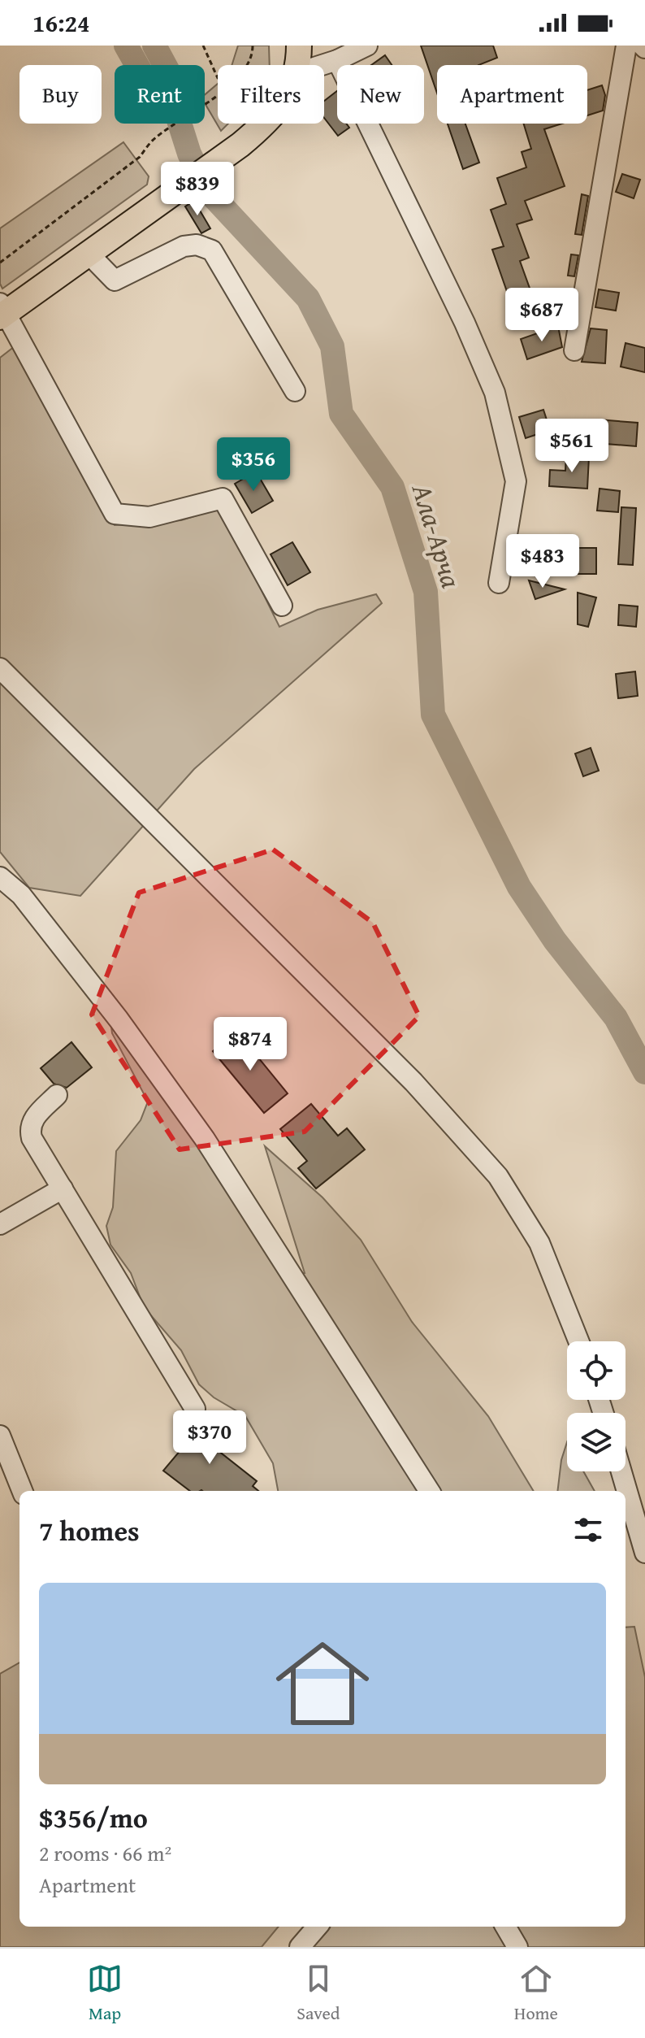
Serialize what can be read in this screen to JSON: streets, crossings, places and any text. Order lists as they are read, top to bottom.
{
  "water": ["Ала-Арча"],
  "page": {
    "status": "16:24",
    "chip": [
      "Buy",
      "Rent",
      "Filters",
      "New",
      "Apartment"
    ],
    "price": [
      "$839",
      "$687",
      "$561",
      "$356",
      "$483",
      "$874",
      "$370"
    ],
    "heading": "7 homes",
    "list": [
      {
        "name": "$356/mo",
        "note": "2 rooms · 66 m² · Apartment"
      }
    ],
    "tabs": ["Map", "Saved", "Home"]
  }
}
